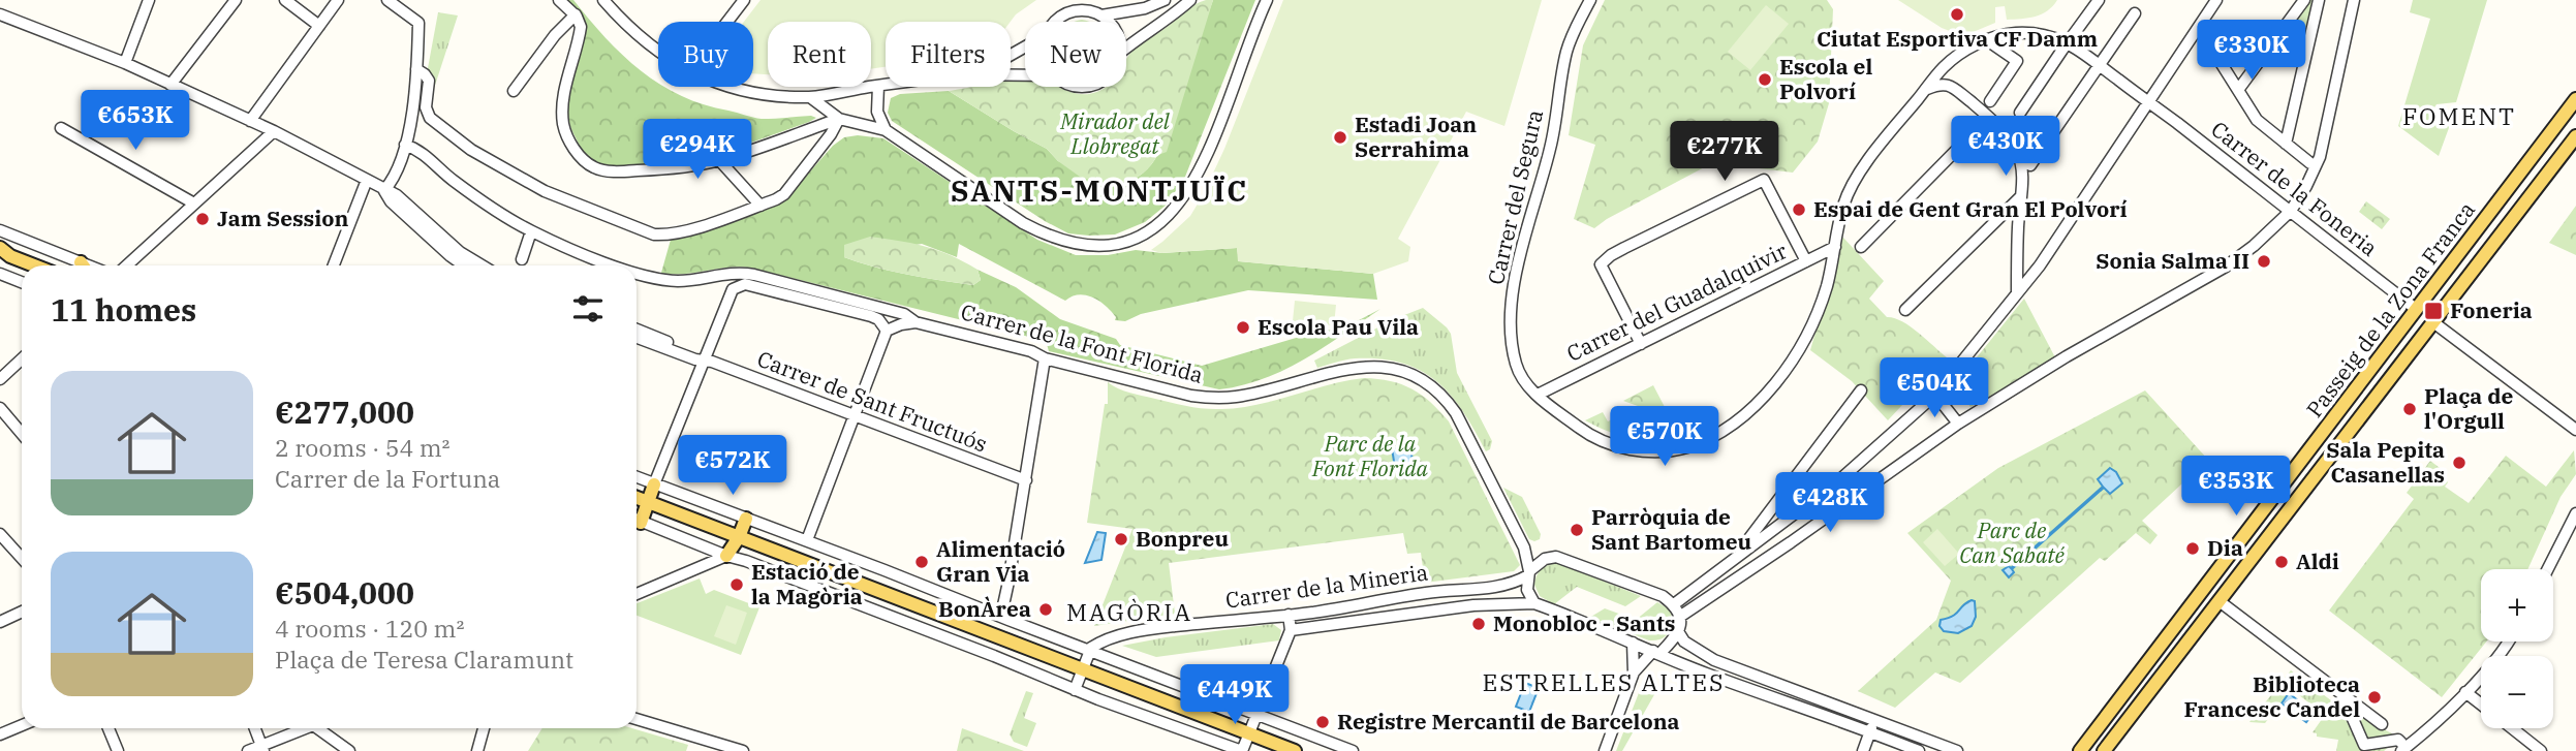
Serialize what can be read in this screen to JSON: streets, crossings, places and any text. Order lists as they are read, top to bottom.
{
  "streets": {
    "main road": ["Passeig de la Zona Franca"],
    "street": [
      "Carrer de la Foneria",
      "Carrer del Segura",
      "Carrer del Guadalquivir",
      "Carrer de la Font Florida",
      "Carrer de Sant Fructuós",
      "Carrer de la Mineria"
    ]
  },
  "crossings": [
    ["Carrer de la Foneria", "Carrer del Segura"],
    ["Carrer de la Foneria", "Passeig de la Zona Franca"],
    ["Carrer del Segura", "Carrer del Guadalquivir"],
    ["Carrer de la Font Florida", "Carrer de la Mineria"]
  ],
  "districts": [
    "FOMENT",
    "SANTS-MONTJUÏC",
    "MAGÒRIA",
    "ESTRELLES ALTES"
  ],
  "parks": ["Mirador del Llobregat", "Parc de la Font Florida", "Parc de Can Sabaté"],
  "places": {
    "other": [
      "Ciutat Esportiva CF Damm",
      "Escola el Polvorí",
      "Estadi Joan Serrahima",
      "Espai de Gent Gran El Polvorí",
      "Jam Session",
      "Sonia Salma II",
      "Escola Pau Vila",
      "Plaça de l'Orgull",
      "Sala Pepita Casanellas",
      "Parròquia de Sant Bartomeu",
      "Bonpreu",
      "Dia",
      "Alimentació Gran Via",
      "Aldi",
      "Estació de la Magòria",
      "BonÀrea",
      "Monobloc - Sants",
      "Biblioteca Francesc Candel",
      "Registre Mercantil de Barcelona"
    ],
    "transit": ["Foneria"]
  },
  "page": {
    "price": [
      "€330K",
      "€653K",
      "€430K",
      "€294K",
      "€277K",
      "€504K",
      "€570K",
      "€572K",
      "€353K",
      "€428K",
      "€449K"
    ],
    "chip": [
      "Buy",
      "Rent",
      "Filters",
      "New"
    ],
    "heading": "11 homes",
    "list": [
      {
        "name": "€277,000",
        "note": "2 rooms · 54 m² · Carrer de la Fortuna"
      },
      {
        "name": "€504,000",
        "note": "4 rooms · 120 m² · Plaça de Teresa Claramunt"
      }
    ],
    "map_buttons": ["+", "−"]
  }
}
